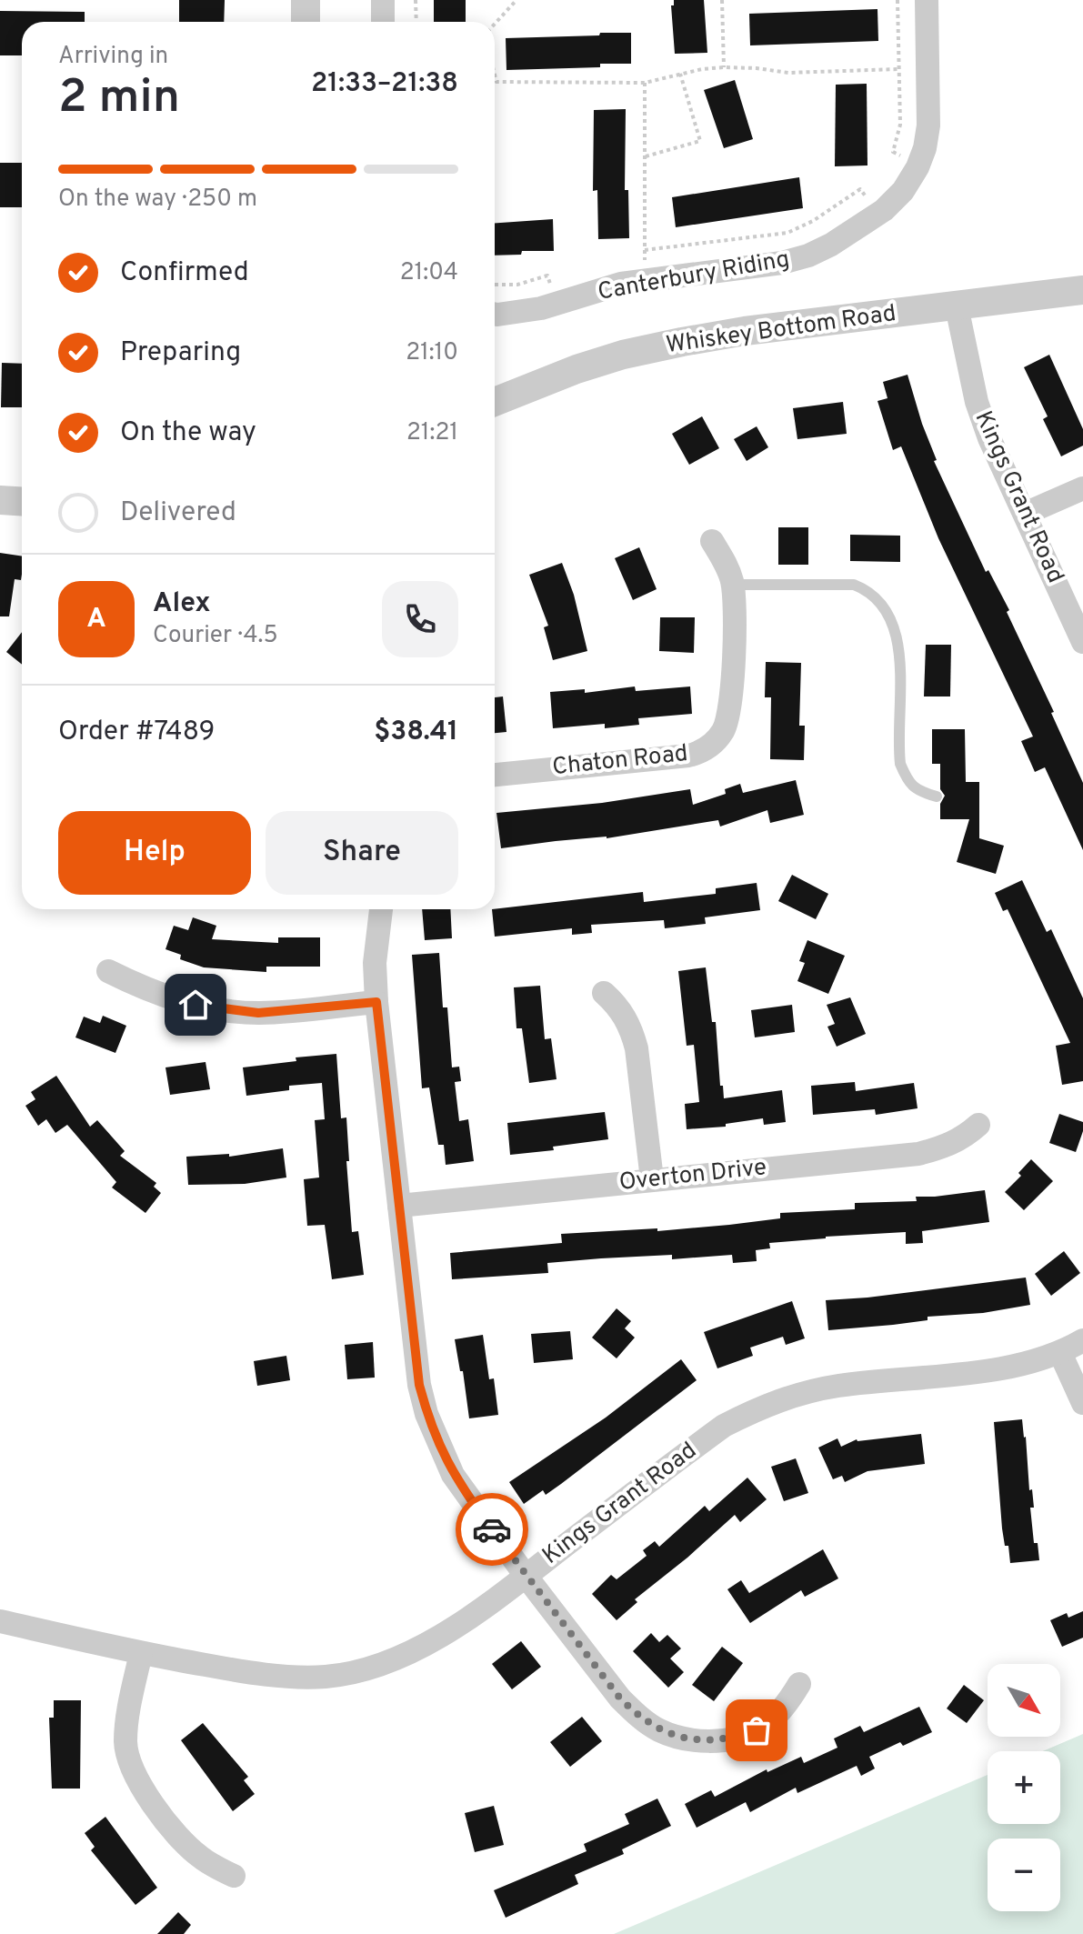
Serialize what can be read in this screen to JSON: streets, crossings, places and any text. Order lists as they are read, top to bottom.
{
  "streets": {
    "street": [
      "Canterbury Riding",
      "Whiskey Bottom Road",
      "Kings Grant Road",
      "Chaton Road",
      "Overton Drive"
    ]
  },
  "crossings": [
    ["Whiskey Bottom Road", "Kings Grant Road"]
  ],
  "north": "bottom right",
  "page": {
    "heading": ["2 min", "Arriving in", "21:33–21:38"],
    "panel": [
      "Alex",
      "Courier · 4.5",
      "Order #7489",
      "$38.41"
    ],
    "bar": "On the way · 250 m",
    "list": [
      ["Confirmed", "21:04"],
      ["Preparing", "21:10"],
      ["On the way", "21:21"],
      "Delivered"
    ],
    "round": "A",
    "buttons": ["Help", "Share"],
    "map_buttons": ["+", "−"]
  }
}
